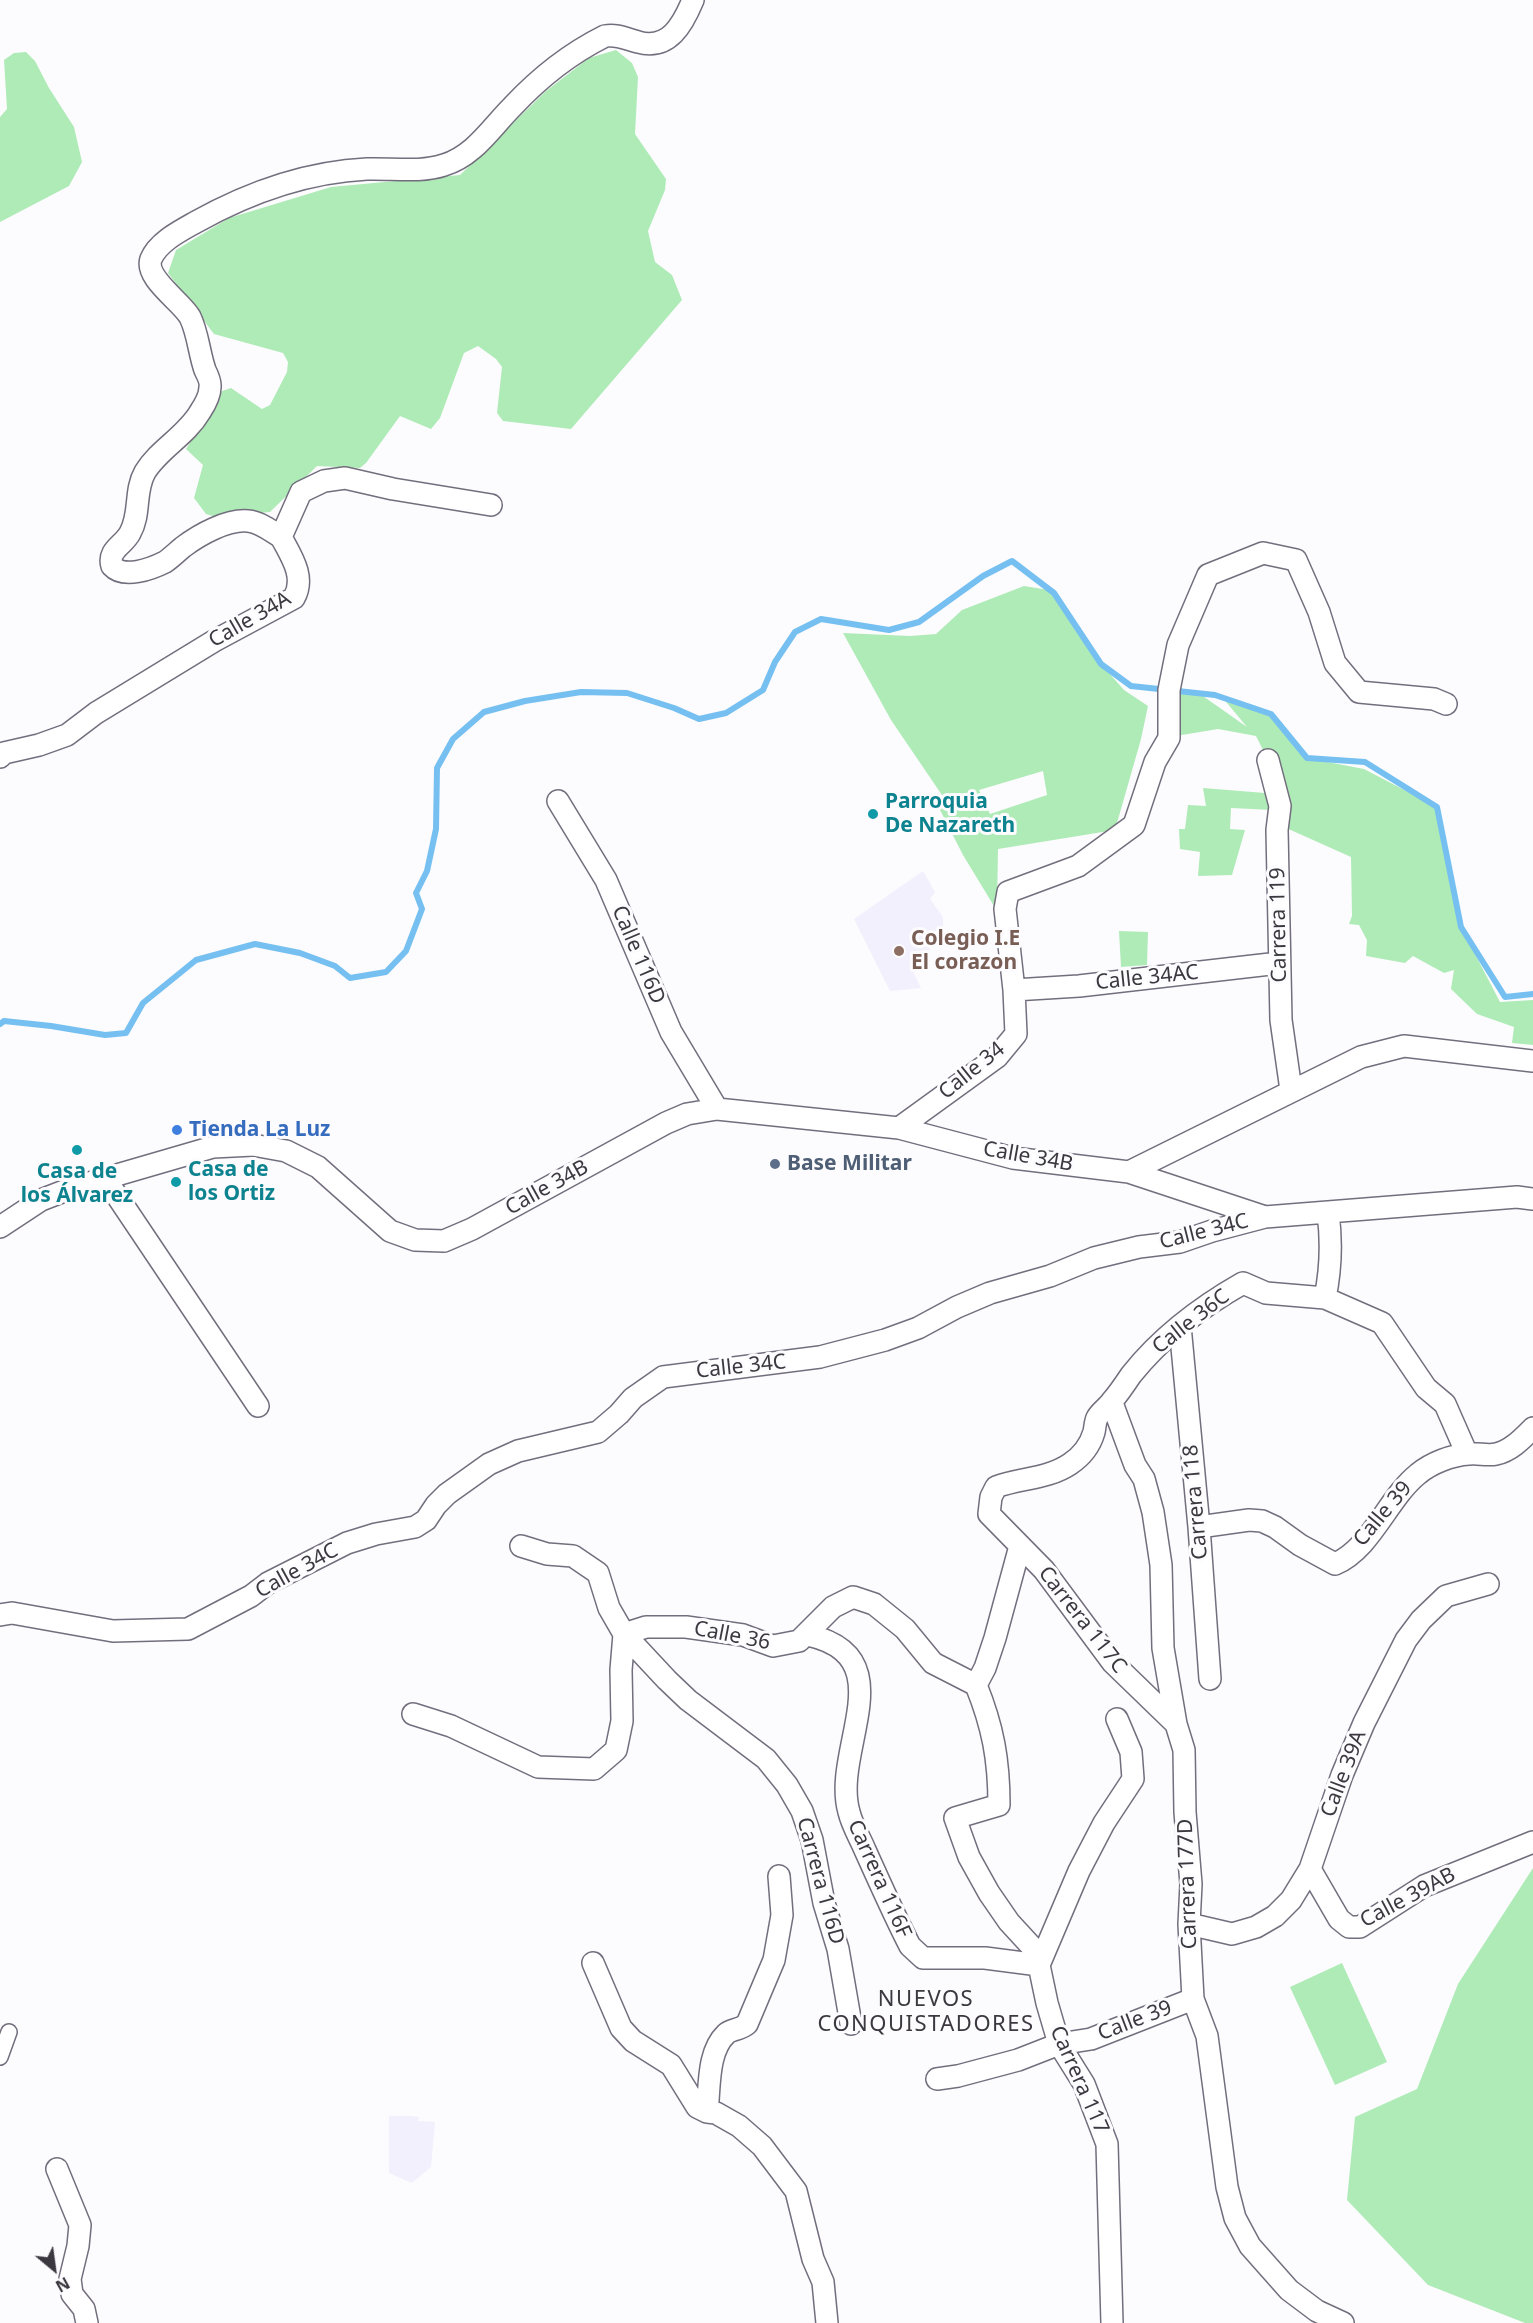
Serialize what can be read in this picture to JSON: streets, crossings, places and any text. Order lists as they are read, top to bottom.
{
  "streets": {
    "street": [
      "Calle 34A",
      "Carrera 119",
      "Calle 116D",
      "Calle 34AC",
      "Calle 34",
      "Calle 34B",
      "Calle 34C",
      "Calle 36C",
      "Carrera 118",
      "Calle 39",
      "Carrera 117C",
      "Calle 36",
      "Calle 39A",
      "Carrera 116F",
      "Carrera 116D",
      "Carrera 177D",
      "Calle 39AB",
      "Carrera 117"
    ]
  },
  "crossings": [
    ["Carrera 119", "Calle 34AC"],
    ["Calle 116D", "Calle 34B"],
    ["Calle 34AC", "Calle 34"],
    ["Calle 34", "Calle 34B"],
    ["Calle 34B", "Calle 34C"],
    ["Calle 36C", "Carrera 118"],
    ["Calle 36C", "Calle 39"],
    ["Calle 36C", "Carrera 117C"],
    ["Calle 36C", "Carrera 177D"],
    ["Carrera 118", "Calle 39"],
    ["Calle 39", "Carrera 177D"],
    ["Calle 39", "Carrera 117"],
    ["Carrera 117C", "Carrera 177D"],
    ["Calle 36", "Carrera 116F"],
    ["Calle 36", "Carrera 116D"],
    ["Calle 36", "Carrera 117"],
    ["Calle 39A", "Carrera 177D"],
    ["Calle 39A", "Calle 39AB"],
    ["Carrera 116F", "Carrera 117"]
  ],
  "districts": ["NUEVOS CONQUISTADORES"],
  "places": [
    "Parroquia De Nazareth",
    "Colegio I.E El corazon",
    "Tienda La Luz",
    "Casa de los Álvarez",
    "Base Militar",
    "Casa de los Ortiz"
  ],
  "north": "bottom right"
}
